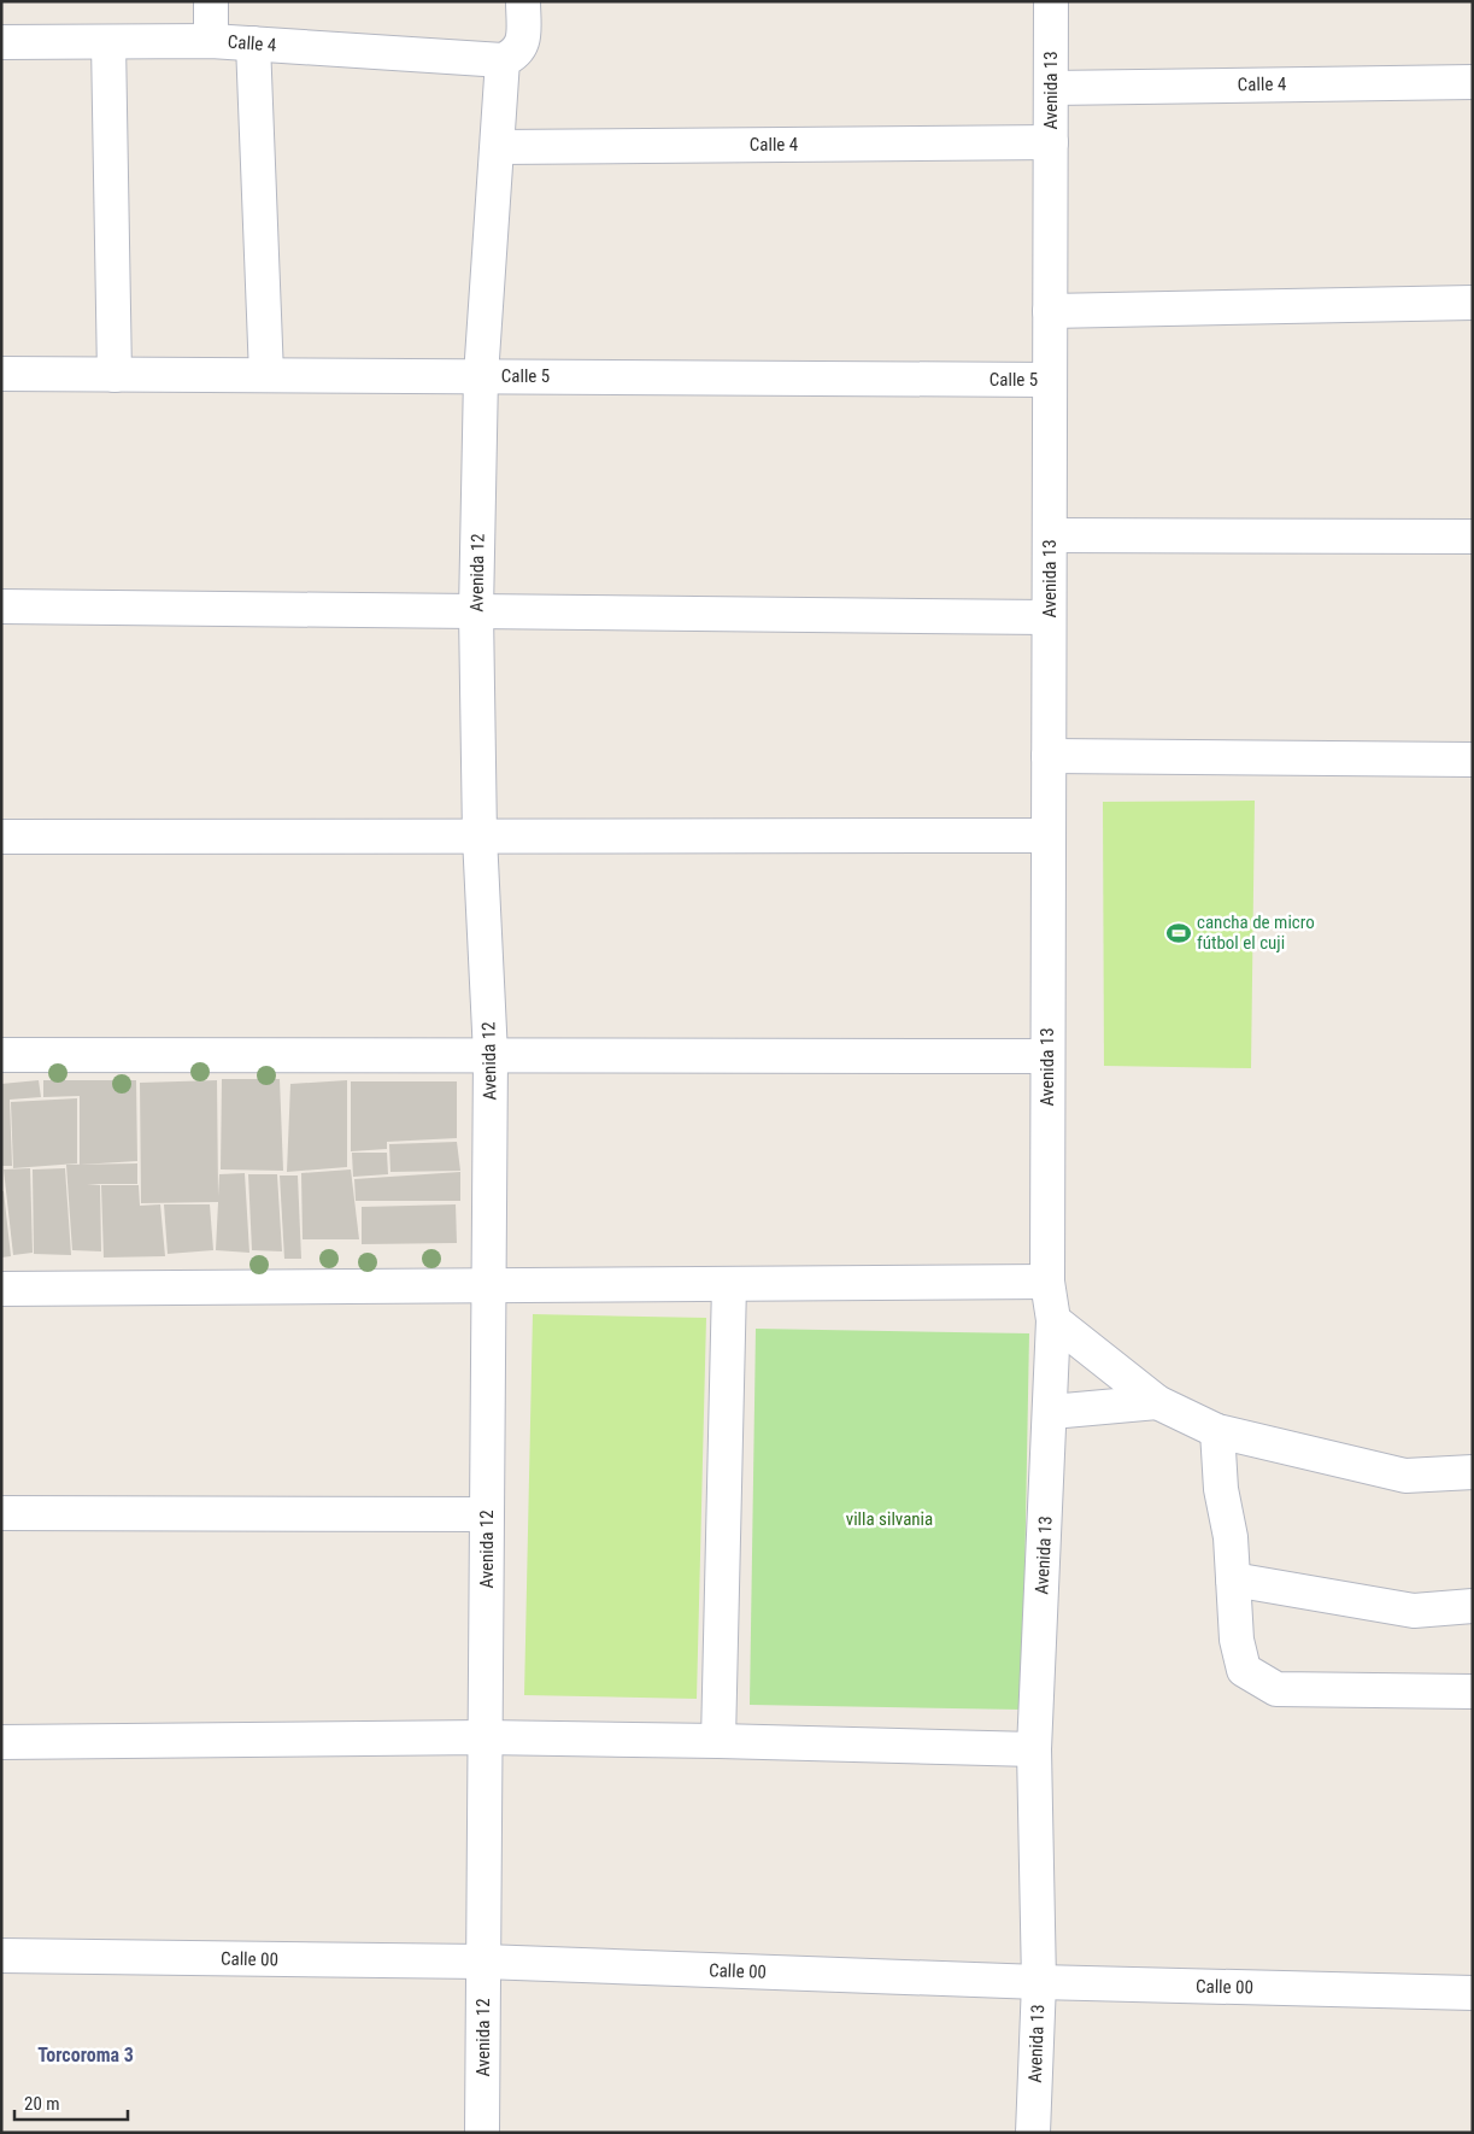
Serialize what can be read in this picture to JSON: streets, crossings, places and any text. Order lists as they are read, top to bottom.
{
  "streets": {
    "street": [
      "Calle 4",
      "Avenida 13",
      "Calle 5",
      "Avenida 12",
      "Calle 00"
    ]
  },
  "crossings": [
    ["Calle 4", "Avenida 13"],
    ["Calle 4", "Avenida 12"],
    ["Avenida 13", "Calle 5"],
    ["Avenida 13", "Calle 00"],
    ["Calle 5", "Avenida 12"],
    ["Avenida 12", "Calle 00"]
  ],
  "districts": ["Torcoroma 3"],
  "parks": ["villa silvania"],
  "places": {
    "sports": ["cancha de micro fútbol el cuji"]
  },
  "scale_bar": "20 m"
}
